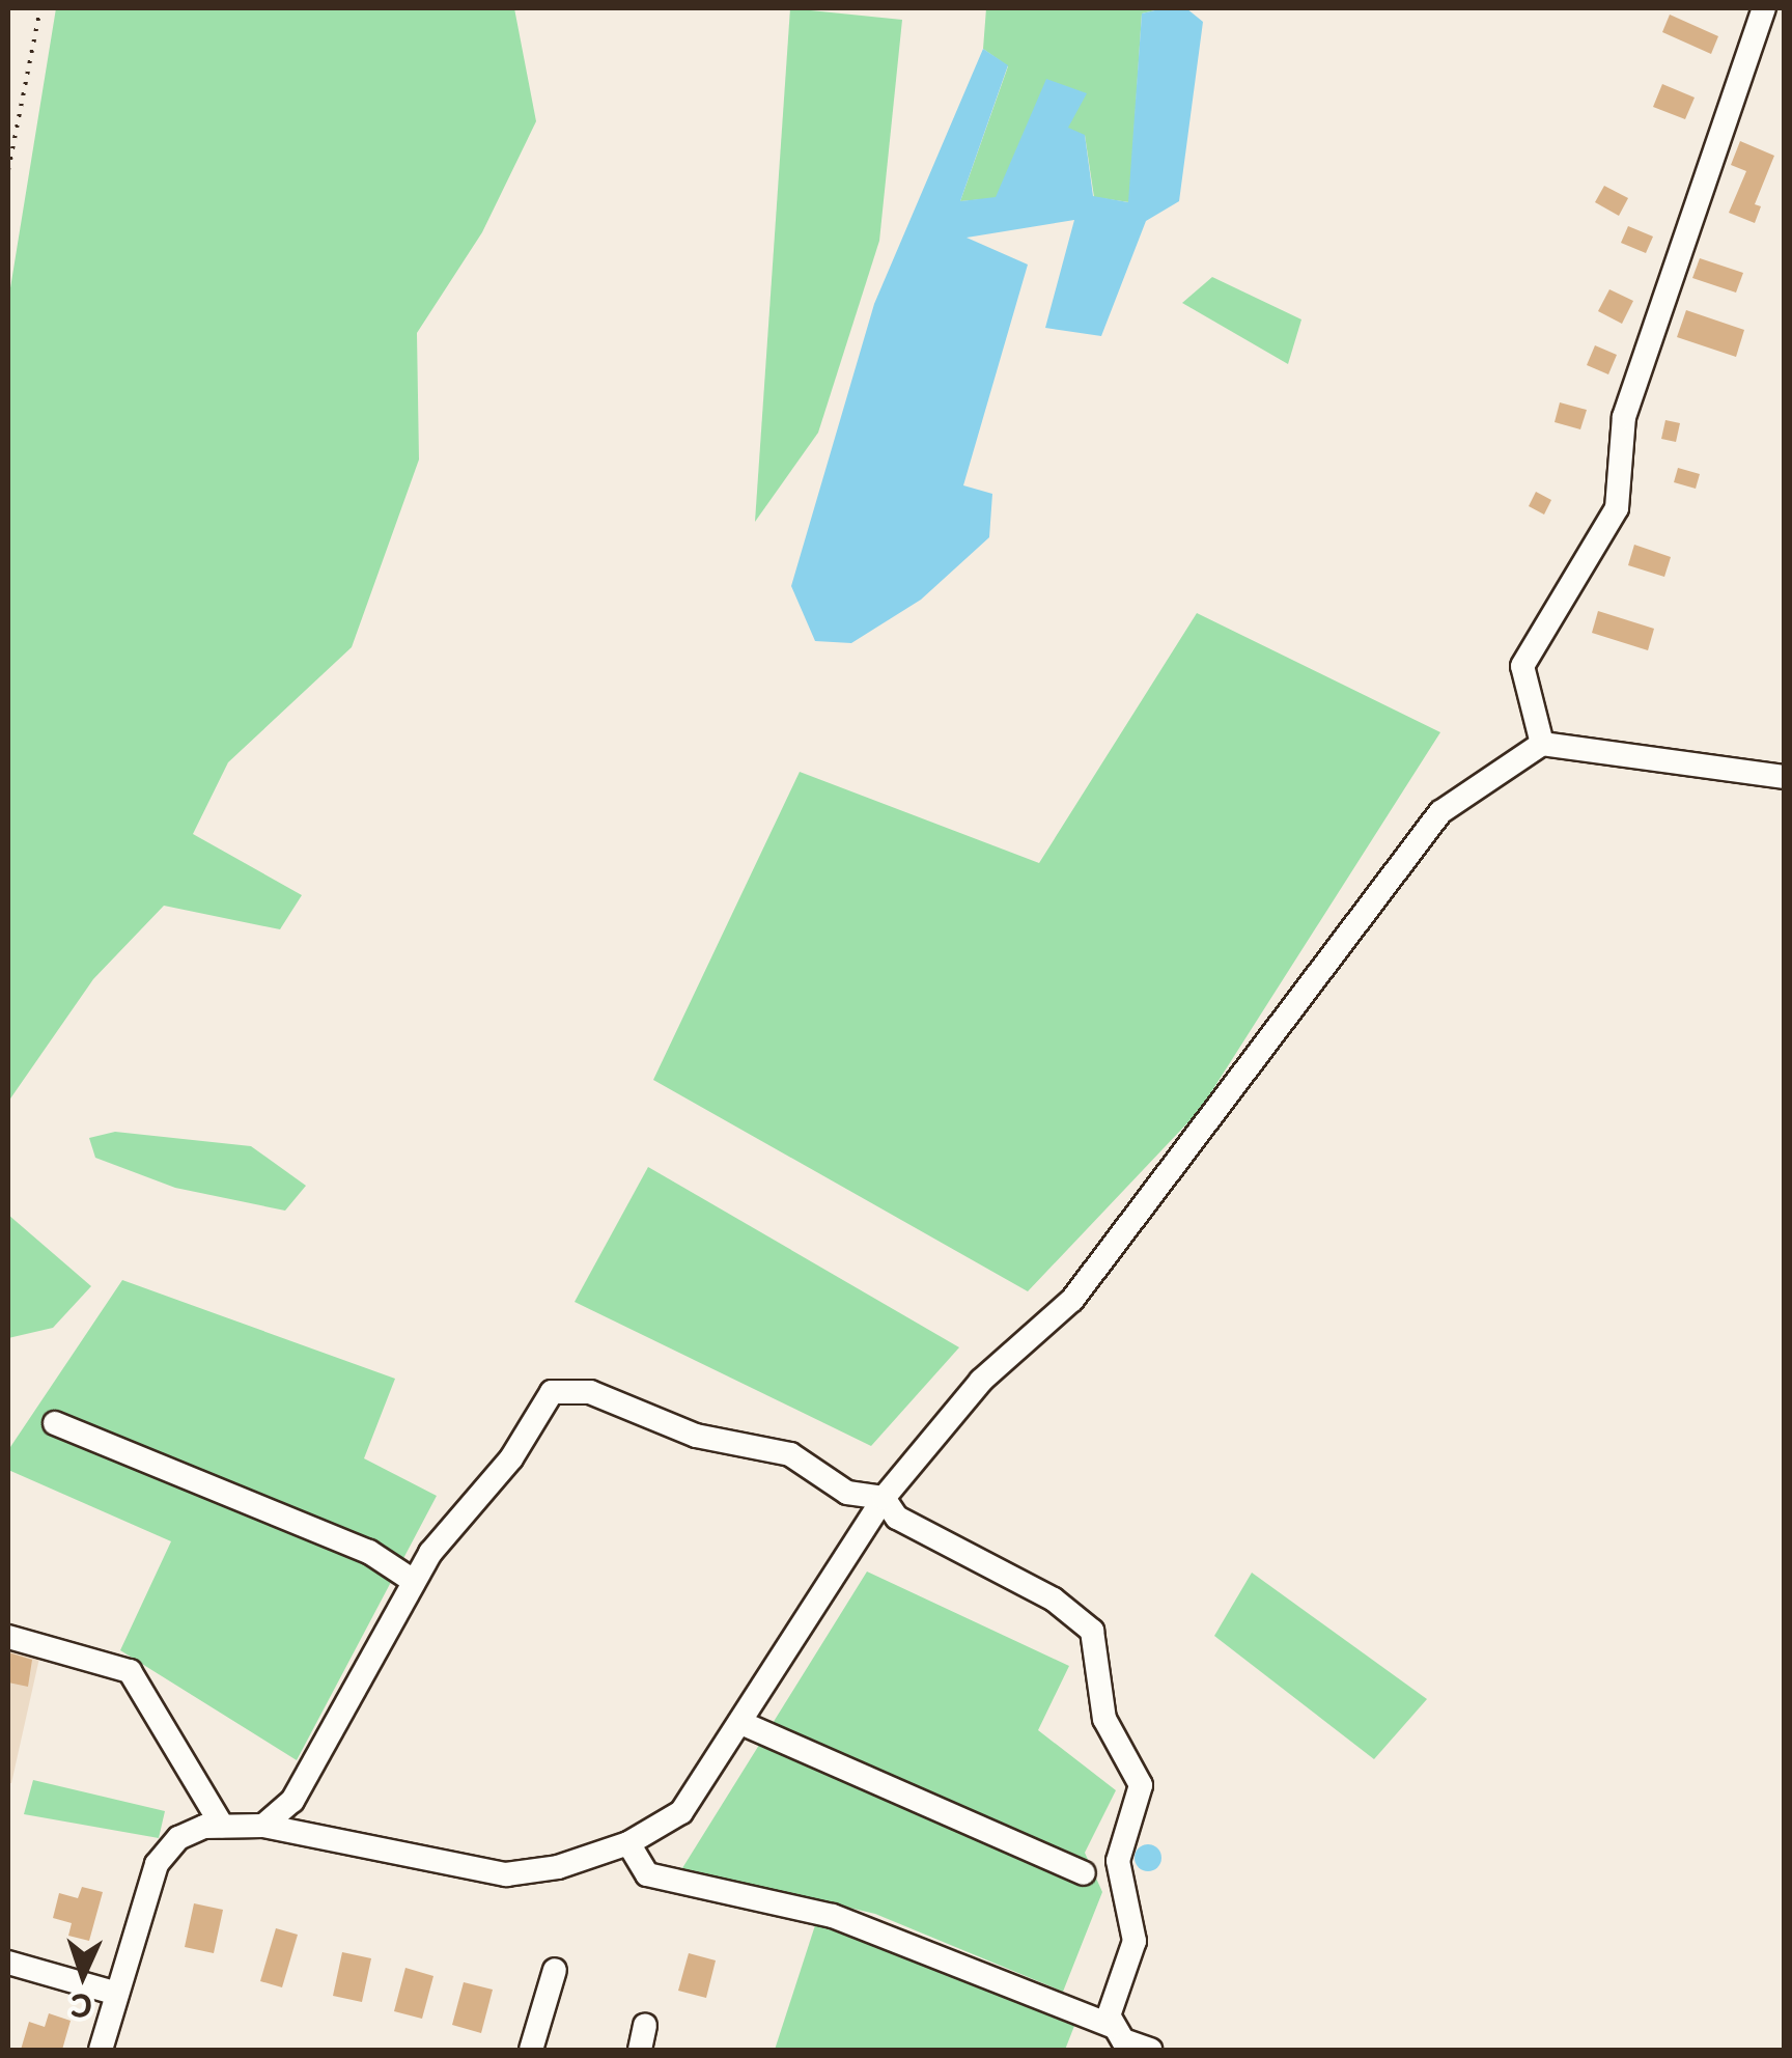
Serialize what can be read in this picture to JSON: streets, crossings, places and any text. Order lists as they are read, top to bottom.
{
  "north": "bottom"
}
